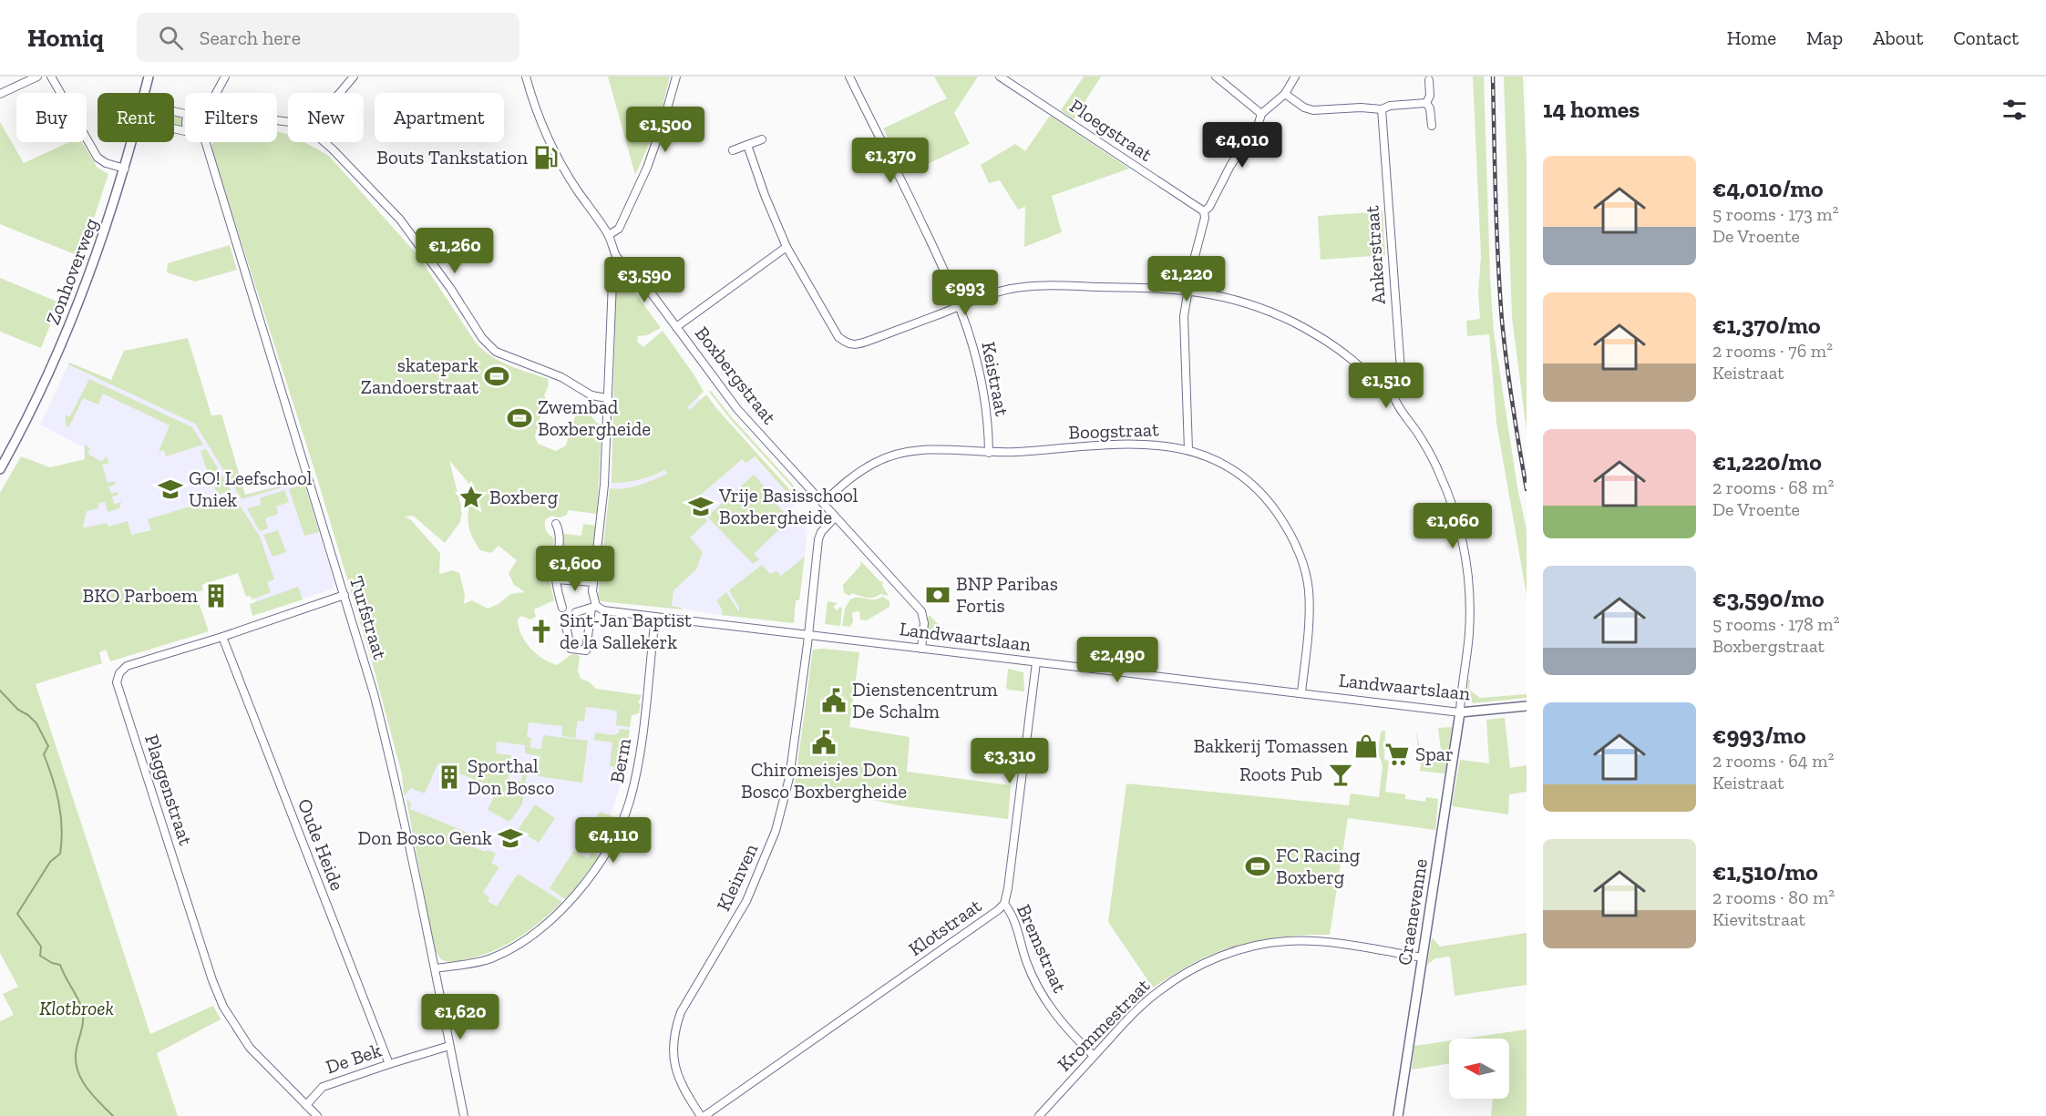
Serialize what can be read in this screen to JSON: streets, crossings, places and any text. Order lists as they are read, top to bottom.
{
  "streets": {
    "street": [
      "Ploegstraat",
      "Ankerstraat",
      "Zonhoverweg",
      "Boxbergstraat",
      "Keistraat",
      "Boogstraat",
      "Turfstraat",
      "Landwaartslaan",
      "Berm",
      "Plaggenstraat",
      "Oude Heide",
      "Kleinven",
      "Craenevenne",
      "Klotstraat",
      "Bremstraat",
      "Krommestraat",
      "De Bek"
    ]
  },
  "crossings": [
    ["Boxbergstraat", "Boogstraat"],
    ["Boxbergstraat", "Landwaartslaan"],
    ["Boxbergstraat", "Kleinven"],
    ["Keistraat", "Boogstraat"],
    ["Boogstraat", "Landwaartslaan"],
    ["Turfstraat", "Berm"],
    ["Turfstraat", "Plaggenstraat"],
    ["Turfstraat", "De Bek"],
    ["Landwaartslaan", "Berm"],
    ["Landwaartslaan", "Kleinven"],
    ["Landwaartslaan", "Craenevenne"],
    ["Landwaartslaan", "Klotstraat"],
    ["Plaggenstraat", "Oude Heide"],
    ["Plaggenstraat", "De Bek"],
    ["Oude Heide", "De Bek"],
    ["Kleinven", "Klotstraat"],
    ["Craenevenne", "Krommestraat"],
    ["Klotstraat", "Bremstraat"],
    ["Bremstraat", "Krommestraat"]
  ],
  "parks": ["Klotbroek"],
  "places": {
    "fuel station": ["Bouts Tankstation"],
    "sports": ["skatepark Zandoerstraat", "Zwembad Boxbergheide", "FC Racing Boxberg"],
    "school or university": ["GO! Leefschool Uniek", "Vrije Basisschool Boxbergheide", "Don Bosco Genk"],
    "place": ["Boxberg"],
    "bank": ["BNP Paribas Fortis"],
    "building": ["BKO Parboem", "Sporthal Don Bosco"],
    "church": ["Sint-Jan Baptist de la Sallekerk"],
    "public building": ["Dienstencentrum De Schalm", "Chiromeisjes Don Bosco Boxbergheide"],
    "shop": ["Bakkerij Tomassen"],
    "supermarket": ["Spar"],
    "bar": ["Roots Pub"]
  },
  "north": "left",
  "page": {
    "header": "Homiq",
    "search": "Search here",
    "nav": [
      "Home",
      "Map",
      "About",
      "Contact"
    ],
    "heading": "14 homes",
    "chip": [
      "Buy",
      "Rent",
      "Filters",
      "New",
      "Apartment"
    ],
    "price": [
      "€1,500",
      "€4,010",
      "€1,370",
      "€1,260",
      "€1,220",
      "€3,590",
      "€993",
      "€1,510",
      "€1,060",
      "€1,600",
      "€2,490",
      "€3,310",
      "€4,110",
      "€1,620"
    ],
    "list": [
      {
        "name": "€4,010/mo",
        "note": "5 rooms · 173 m² · De Vroente"
      },
      {
        "name": "€1,370/mo",
        "note": "2 rooms · 76 m² · Keistraat"
      },
      {
        "name": "€1,220/mo",
        "note": "2 rooms · 68 m² · De Vroente"
      },
      {
        "name": "€3,590/mo",
        "note": "5 rooms · 178 m² · Boxbergstraat"
      },
      {
        "name": "€993/mo",
        "note": "2 rooms · 64 m² · Keistraat"
      },
      {
        "name": "€1,510/mo",
        "note": "2 rooms · 80 m² · Kievitstraat"
      }
    ]
  }
}
